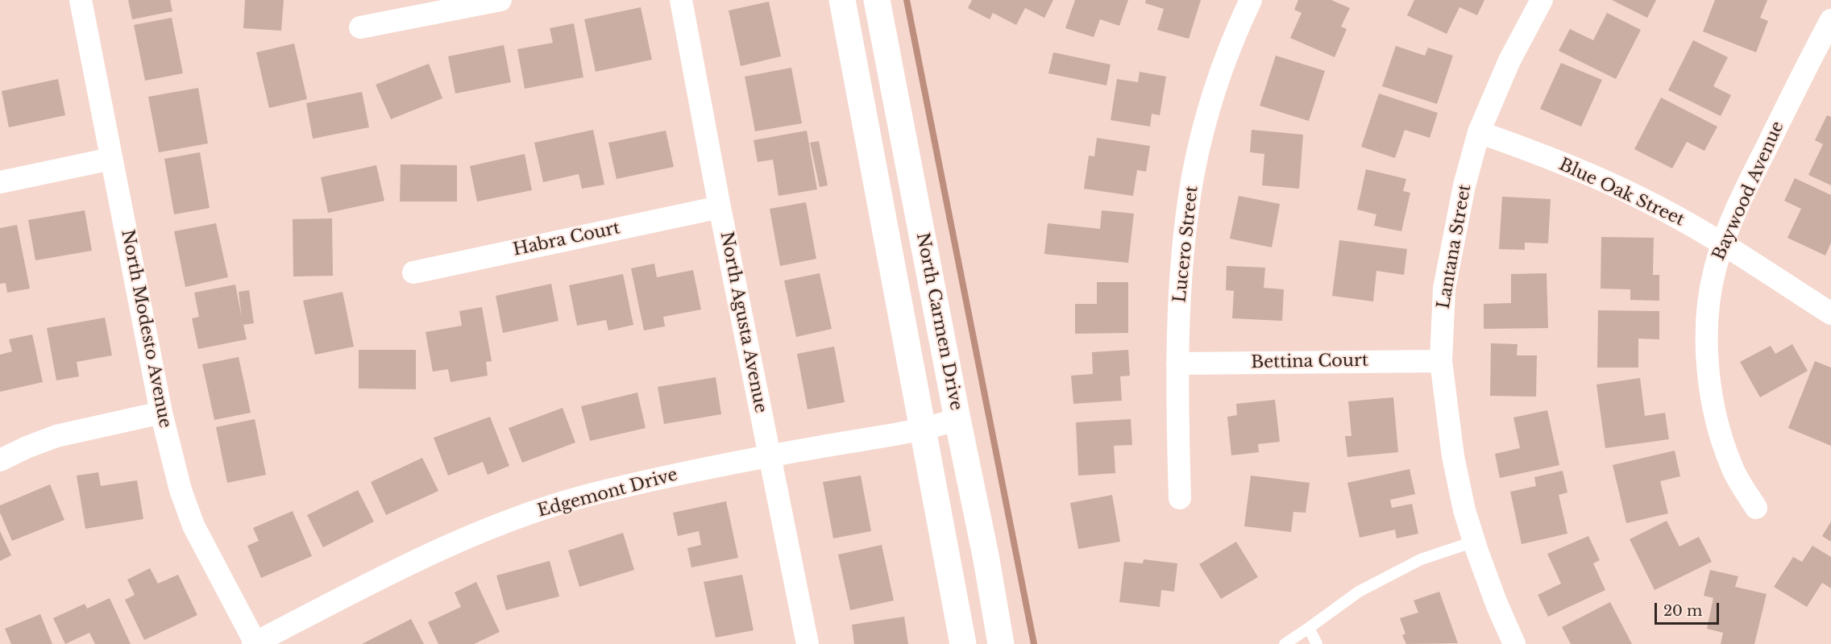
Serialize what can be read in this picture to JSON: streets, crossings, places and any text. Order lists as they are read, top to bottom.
{
  "streets": {
    "main road": ["North Carmen Drive"],
    "street": [
      "Baywood Avenue",
      "Blue Oak Street",
      "Habra Court",
      "Lucero Street",
      "Lantana Street",
      "North Agusta Avenue",
      "North Modesto Avenue",
      "Bettina Court",
      "Edgemont Drive"
    ]
  },
  "crossings": [
    ["Baywood Avenue", "Blue Oak Street"],
    ["Blue Oak Street", "Lantana Street"],
    ["Habra Court", "North Agusta Avenue"],
    ["Lucero Street", "Bettina Court"],
    ["Lantana Street", "Bettina Court"],
    ["North Carmen Drive", "Edgemont Drive"],
    ["North Agusta Avenue", "Edgemont Drive"],
    ["North Modesto Avenue", "Edgemont Drive"]
  ],
  "scale_bar": "20 m"
}
